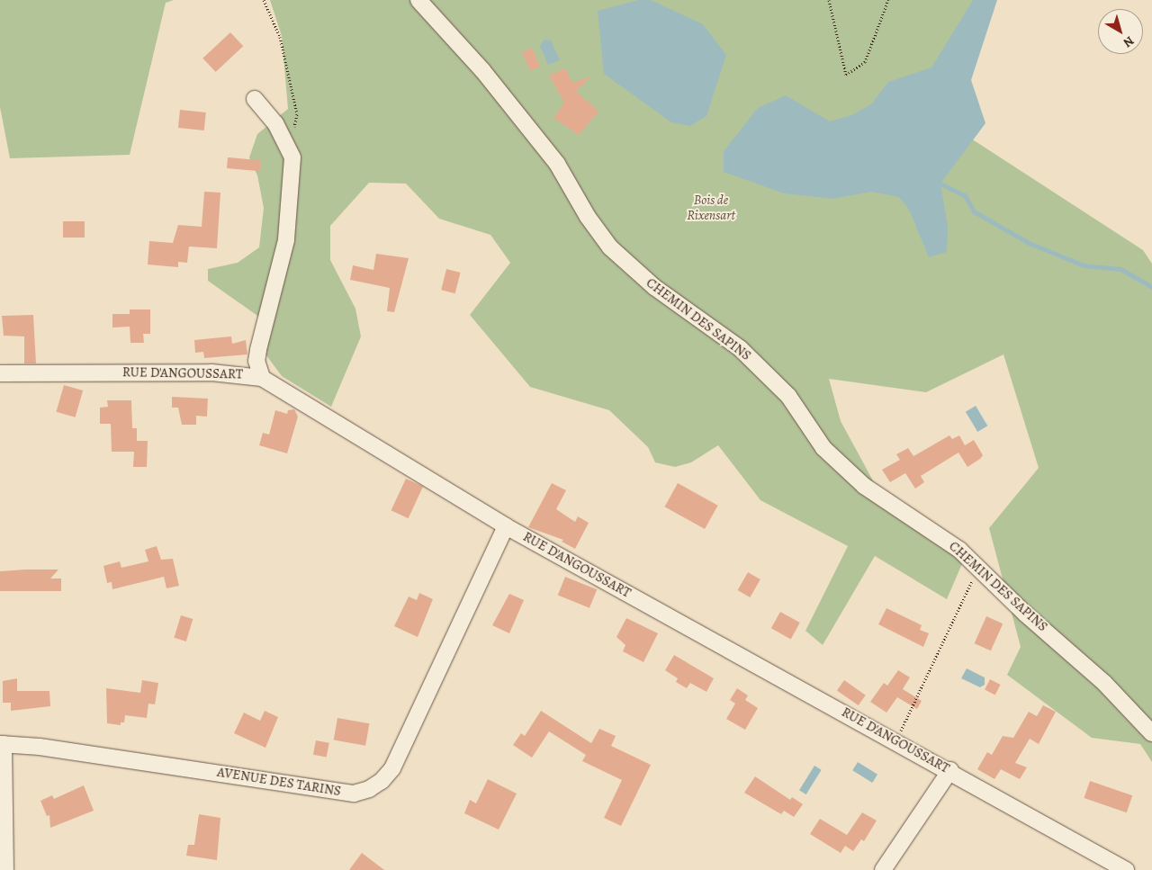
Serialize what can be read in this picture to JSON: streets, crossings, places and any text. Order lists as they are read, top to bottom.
{
  "streets": {
    "street": ["CHEMIN DES SAPINS", "RUE D'ANGOUSSART", "AVENUE DES TARINS"]
  },
  "crossings": [
    ["RUE D'ANGOUSSART", "AVENUE DES TARINS"]
  ],
  "parks": ["Bois de Rixensart"],
  "north": "bottom right"
}
